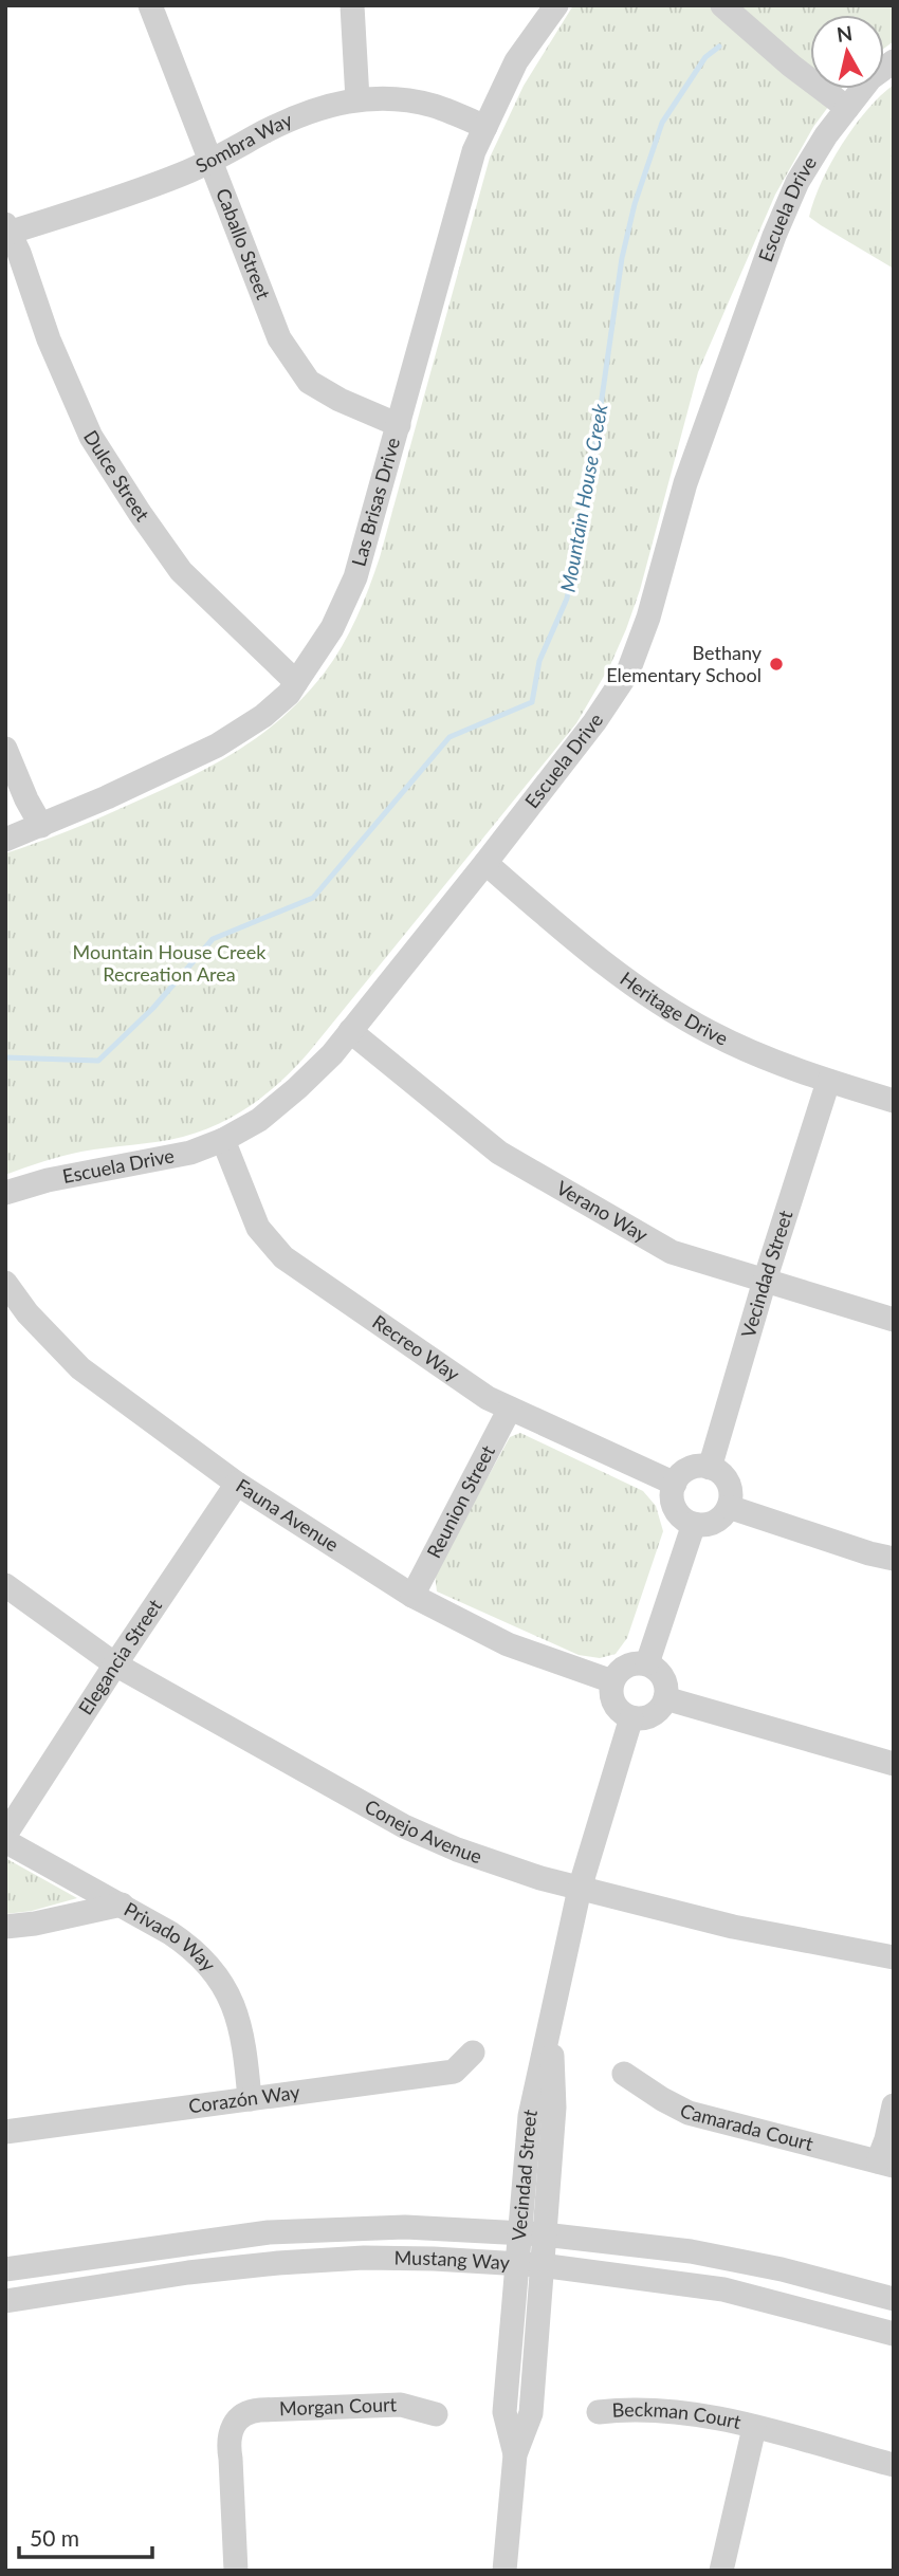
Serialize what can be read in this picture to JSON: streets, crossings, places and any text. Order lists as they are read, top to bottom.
{
  "streets": {
    "street": [
      "Sombra Way",
      "Escuela Drive",
      "Caballo Street",
      "Dulce Street",
      "Las Brisas Drive",
      "Heritage Drive",
      "Verano Way",
      "Vecindad Street",
      "Recreo Way",
      "Reunion Street",
      "Fauna Avenue",
      "Elegancia Street",
      "Conejo Avenue",
      "Privado Way",
      "Corazón Way",
      "Camarada Court",
      "Mustang Way",
      "Morgan Court",
      "Beckman Court"
    ]
  },
  "crossings": [
    ["Sombra Way", "Caballo Street"],
    ["Sombra Way", "Dulce Street"],
    ["Sombra Way", "Las Brisas Drive"],
    ["Escuela Drive", "Heritage Drive"],
    ["Escuela Drive", "Verano Way"],
    ["Escuela Drive", "Recreo Way"],
    ["Caballo Street", "Las Brisas Drive"],
    ["Dulce Street", "Las Brisas Drive"],
    ["Heritage Drive", "Vecindad Street"],
    ["Verano Way", "Vecindad Street"],
    ["Vecindad Street", "Recreo Way"],
    ["Vecindad Street", "Fauna Avenue"],
    ["Vecindad Street", "Conejo Avenue"],
    ["Vecindad Street", "Mustang Way"],
    ["Recreo Way", "Reunion Street"],
    ["Reunion Street", "Fauna Avenue"],
    ["Fauna Avenue", "Elegancia Street"],
    ["Elegancia Street", "Conejo Avenue"],
    ["Privado Way", "Corazón Way"]
  ],
  "water": ["Mountain House Creek"],
  "parks": ["Mountain House Creek Recreation Area"],
  "places": ["Bethany Elementary School"],
  "scale_bar": "50 m",
  "north": "top"
}
